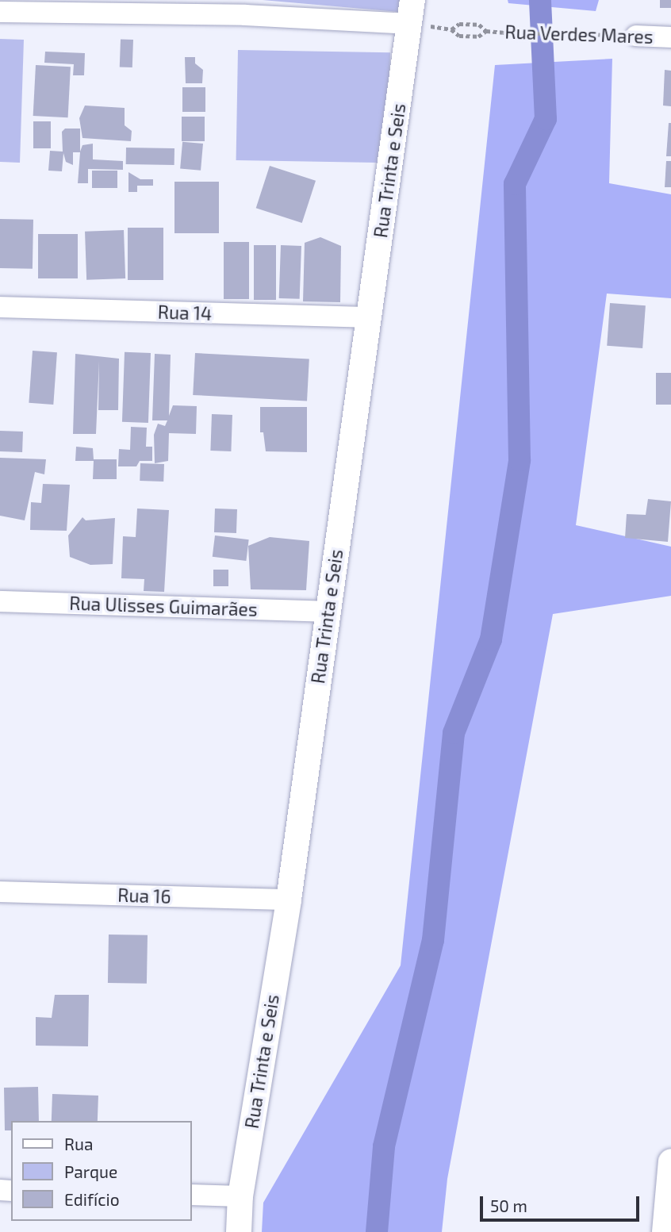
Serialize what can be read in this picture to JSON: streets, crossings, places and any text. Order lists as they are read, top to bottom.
{
  "streets": {
    "street": [
      "Rua Verdes Mares",
      "Rua Trinta e Seis",
      "Rua 14",
      "Rua Ulisses Guimarães",
      "Rua 16"
    ]
  },
  "crossings": [
    ["Rua Trinta e Seis", "Rua 14"],
    ["Rua Trinta e Seis", "Rua Ulisses Guimarães"],
    ["Rua Trinta e Seis", "Rua 16"]
  ],
  "legend": ["Rua", "Parque", "Edifício"],
  "scale_bar": "50 m"
}
